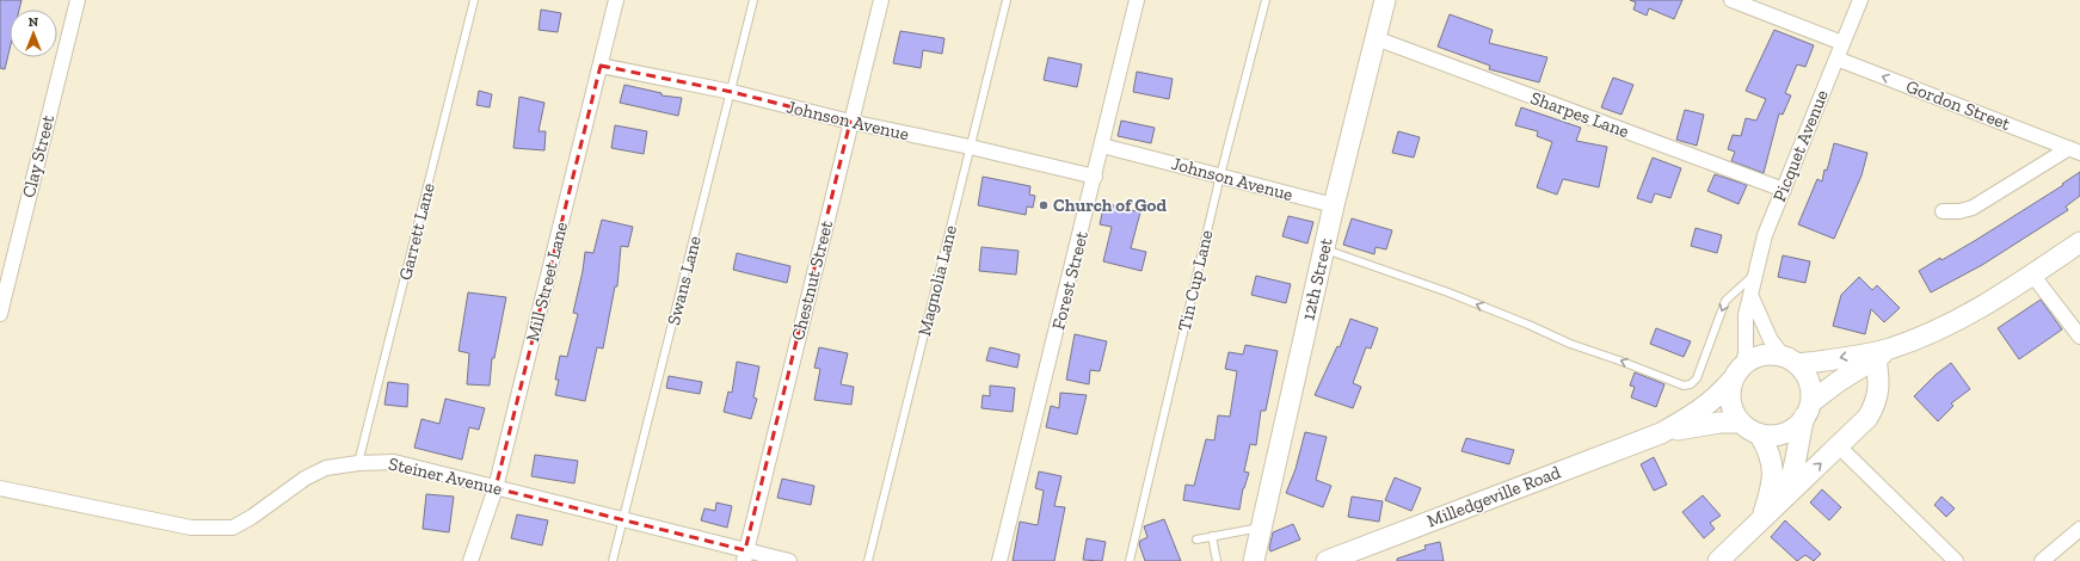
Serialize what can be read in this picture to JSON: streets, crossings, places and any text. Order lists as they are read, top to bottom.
{
  "streets": {
    "main road": ["12th Street", "Milledgeville Road"],
    "street": [
      "Gordon Street",
      "Sharpes Lane",
      "Johnson Avenue",
      "Picquet Avenue",
      "Clay Street",
      "Chestnut Street",
      "Forest Street",
      "Mill Street Lane",
      "Steiner Avenue"
    ],
    "lane": [
      "Garrett Lane",
      "Swans Lane",
      "Magnolia Lane",
      "Tin Cup Lane"
    ]
  },
  "crossings": [
    ["Gordon Street", "Picquet Avenue"],
    ["Sharpes Lane", "Picquet Avenue"],
    ["Sharpes Lane", "12th Street"],
    ["Johnson Avenue", "12th Street"],
    ["Johnson Avenue", "Swans Lane"],
    ["Johnson Avenue", "Chestnut Street"],
    ["Johnson Avenue", "Magnolia Lane"],
    ["Johnson Avenue", "Forest Street"],
    ["Johnson Avenue", "Tin Cup Lane"],
    ["Johnson Avenue", "Mill Street Lane"],
    ["Picquet Avenue", "Milledgeville Road"],
    ["Garrett Lane", "Steiner Avenue"],
    ["Swans Lane", "Steiner Avenue"],
    ["Chestnut Street", "Steiner Avenue"],
    ["Mill Street Lane", "Steiner Avenue"]
  ],
  "one_way": ["Gordon Street"],
  "places": ["Church of God"],
  "north": "top"
}
